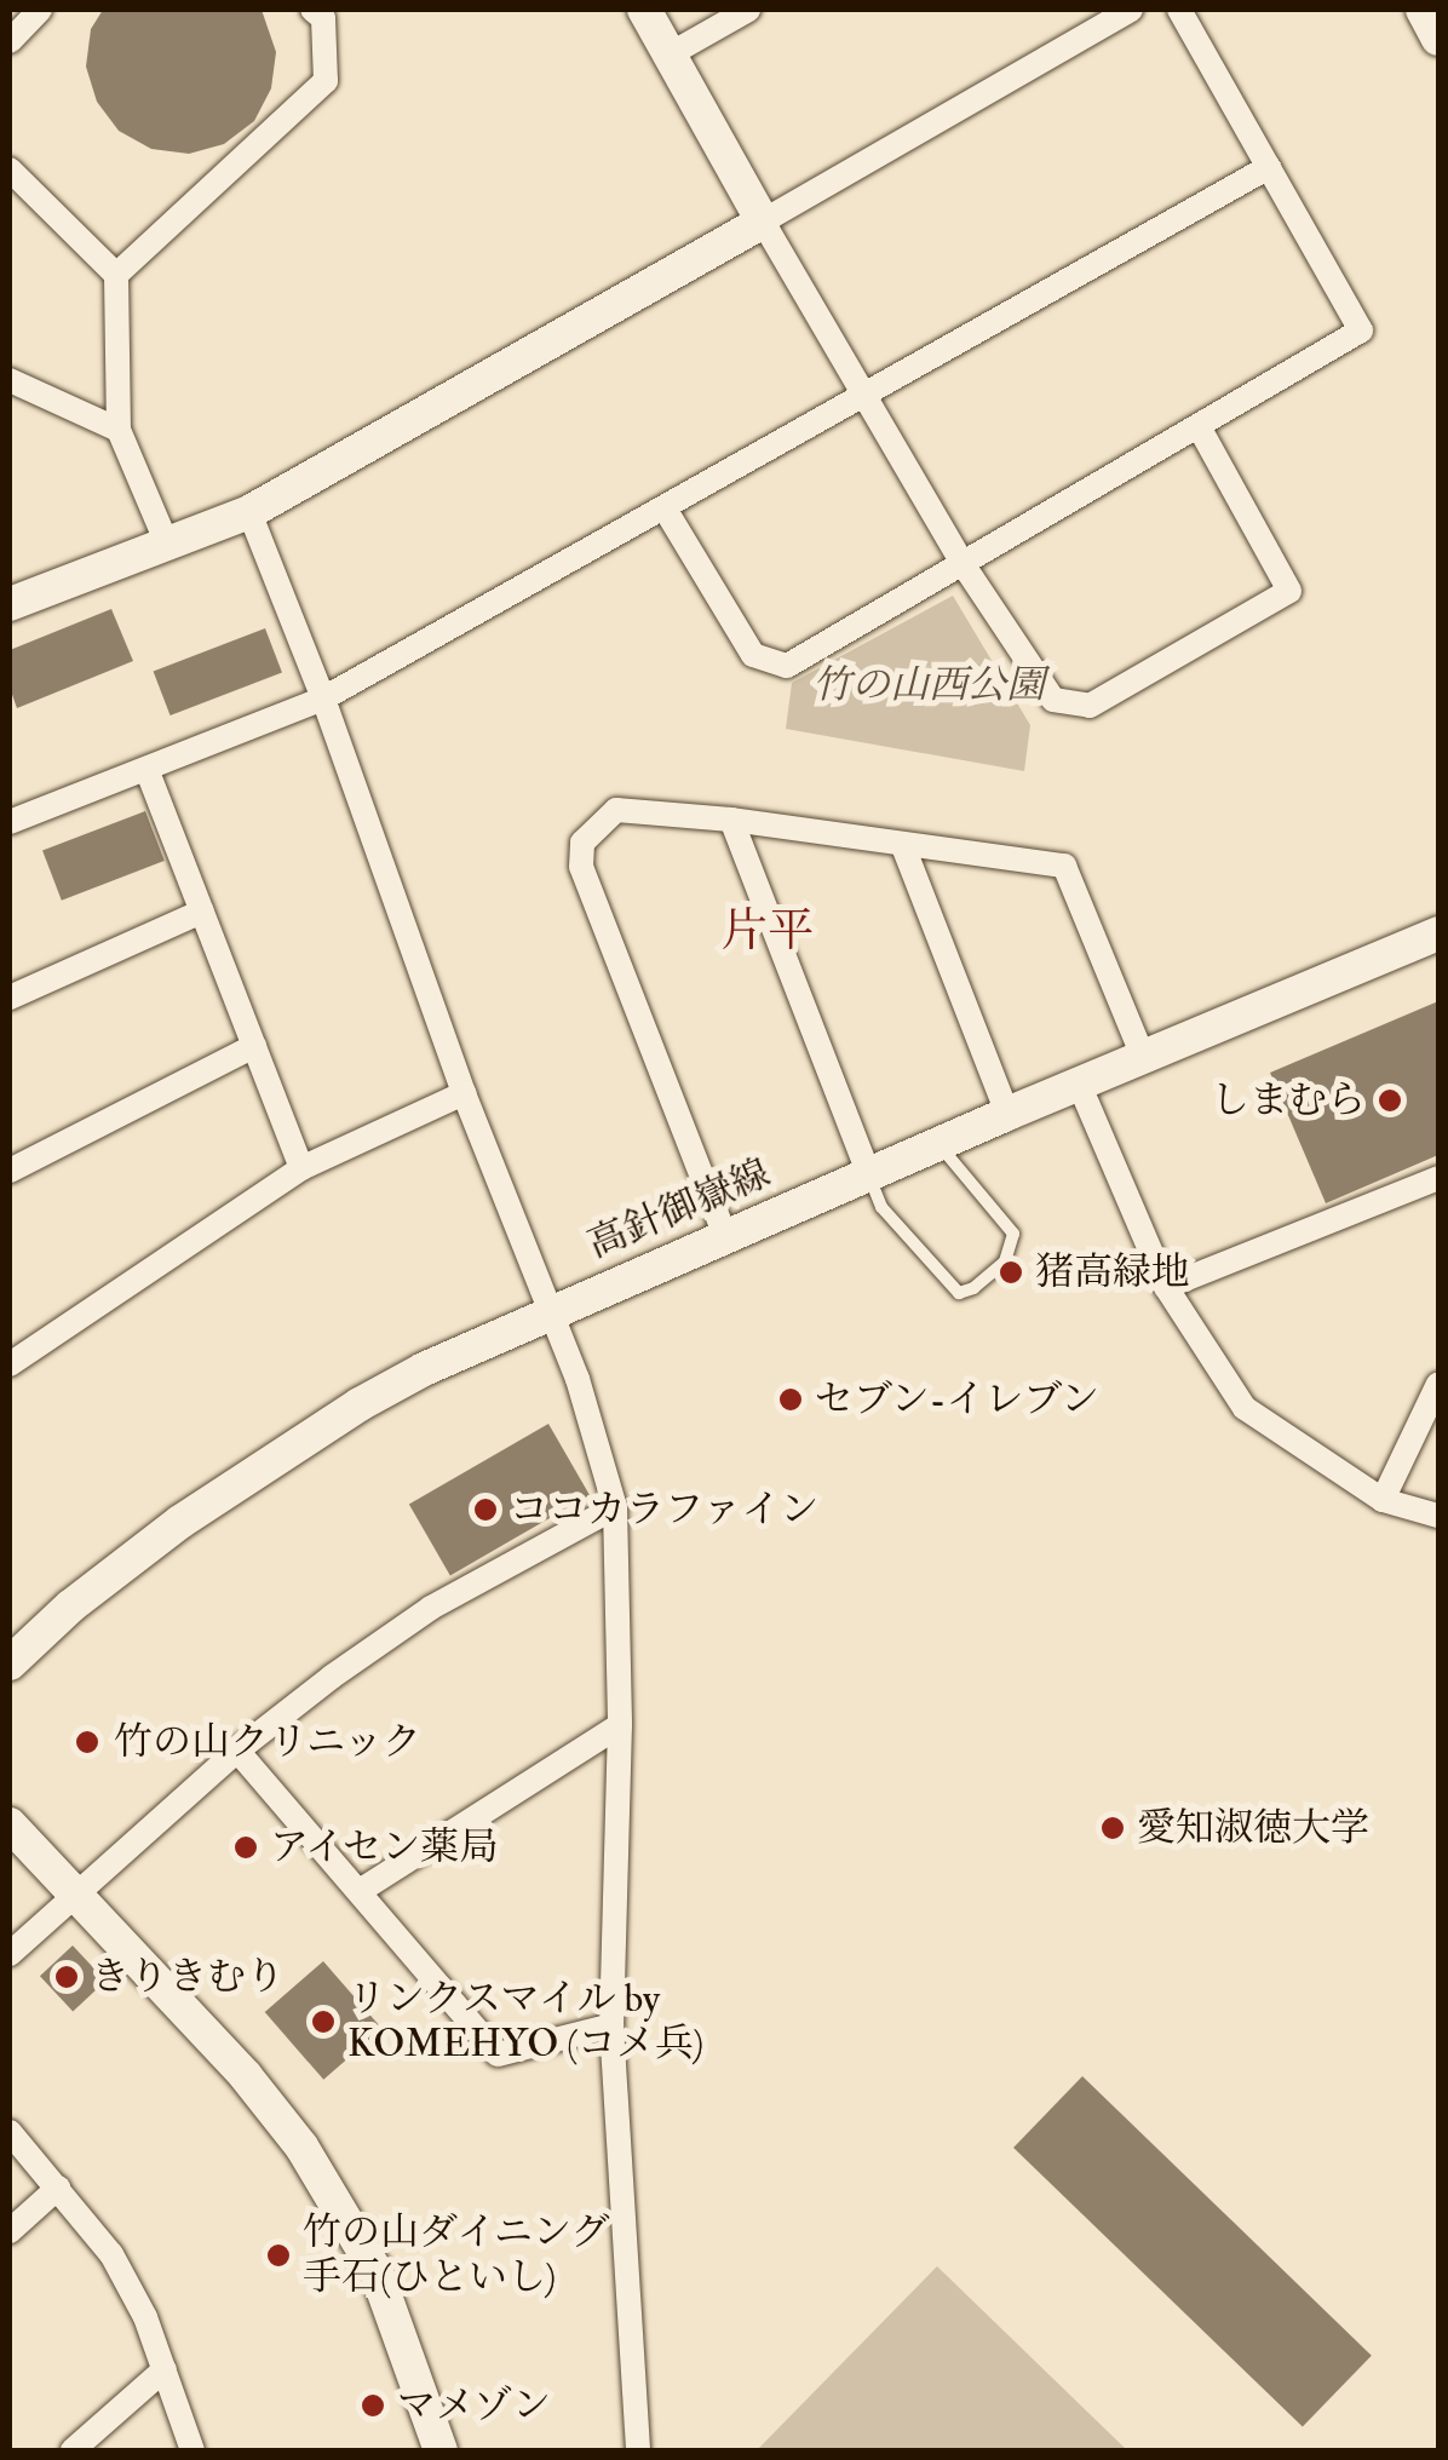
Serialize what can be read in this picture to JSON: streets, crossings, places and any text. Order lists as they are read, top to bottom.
{
  "streets": {
    "street": ["高針御嶽線"]
  },
  "districts": ["片平"],
  "parks": ["竹の山西公園"],
  "places": [
    "しまむら",
    "猪高緑地",
    "セブン-イレブン",
    "ココカラファイン",
    "竹の山クリニック",
    "愛知淑徳大学",
    "アイセン薬局",
    "きりきむり",
    "リンクスマイル by KOMEHYO (コメ兵)",
    "竹の山ダイニング 手石(ひといし)",
    "マメゾン"
  ]
}
